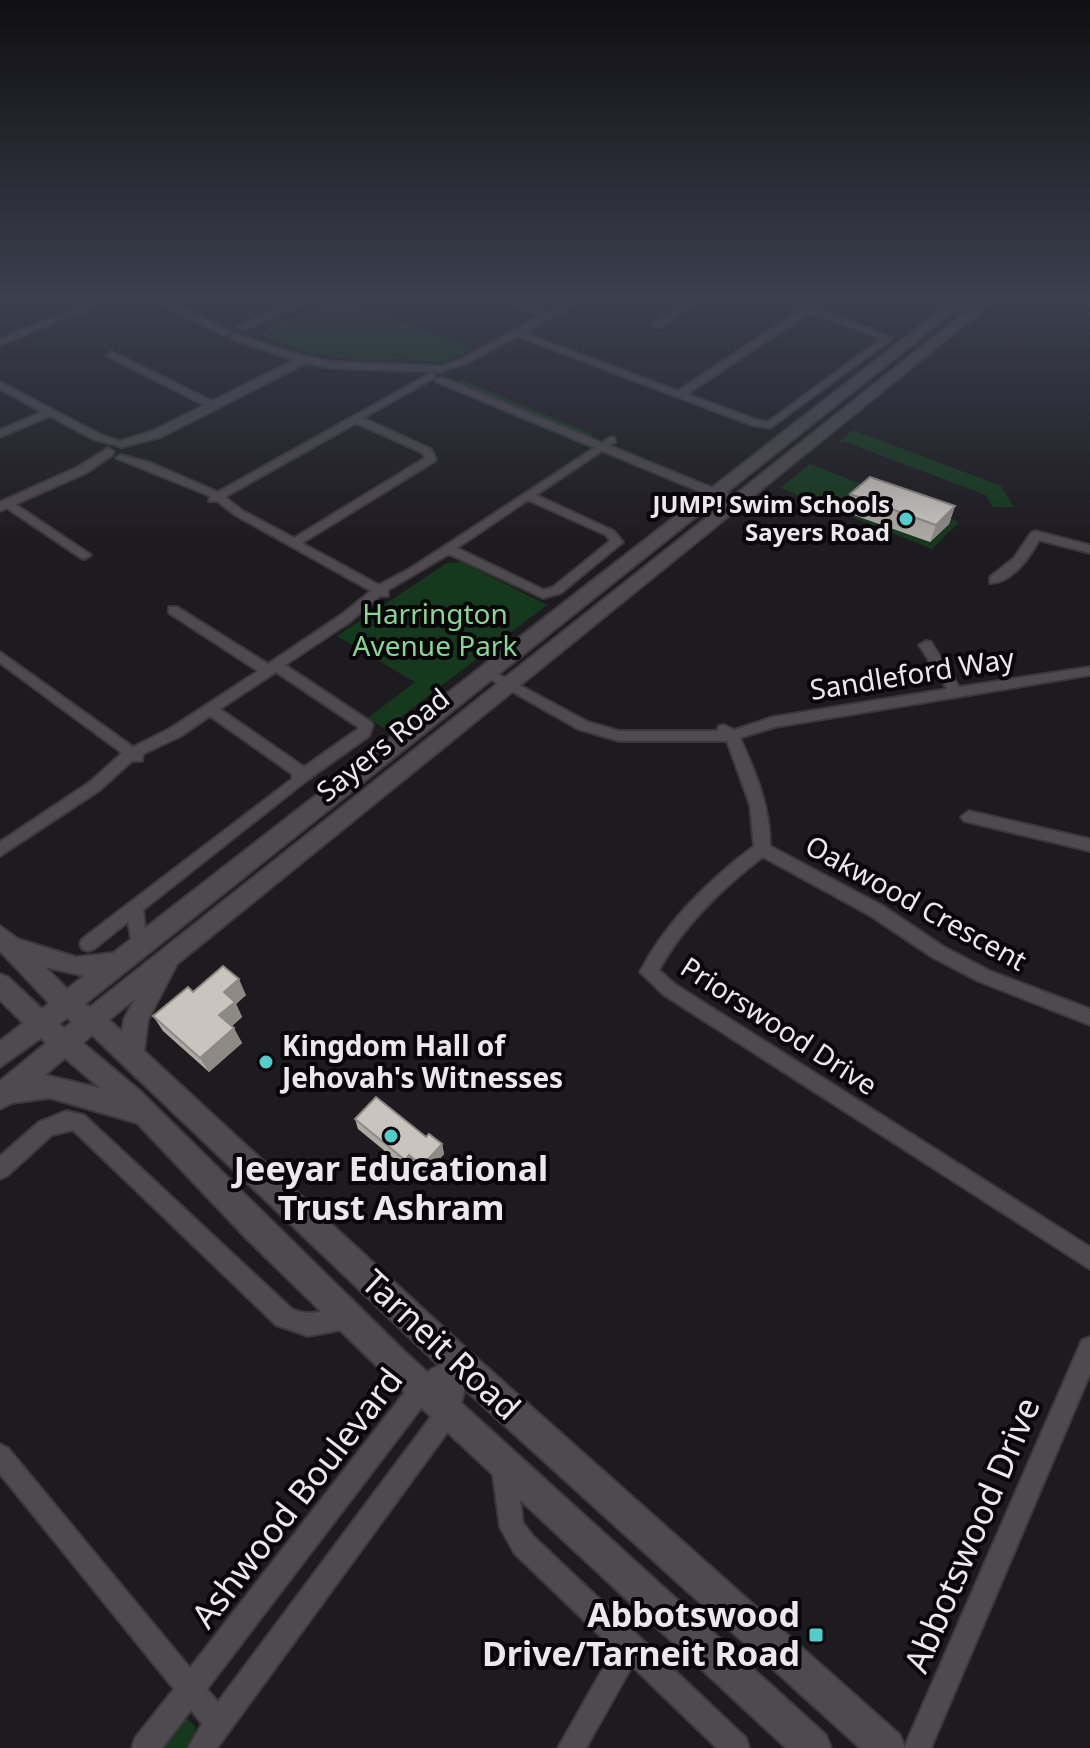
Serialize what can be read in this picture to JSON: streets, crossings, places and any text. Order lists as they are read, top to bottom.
{
  "streets": {
    "main road": ["Sayers Road", "Tarneit Road"],
    "street": [
      "Sandleford Way",
      "Oakwood Crescent",
      "Priorswood Drive",
      "Ashwood Boulevard",
      "Abbotswood Drive"
    ]
  },
  "crossings": [
    ["Sandleford Way", "Sayers Road"],
    ["Sayers Road", "Tarneit Road"],
    ["Oakwood Crescent", "Priorswood Drive"],
    ["Tarneit Road", "Ashwood Boulevard"]
  ],
  "parks": ["Harrington Avenue Park"],
  "places": {
    "other": ["JUMP! Swim Schools Sayers Road", "Kingdom Hall of Jehovah's Witnesses", "Jeeyar Educational Trust Ashram"],
    "transit": ["Abbotswood Drive/Tarneit Road"]
  }
}
